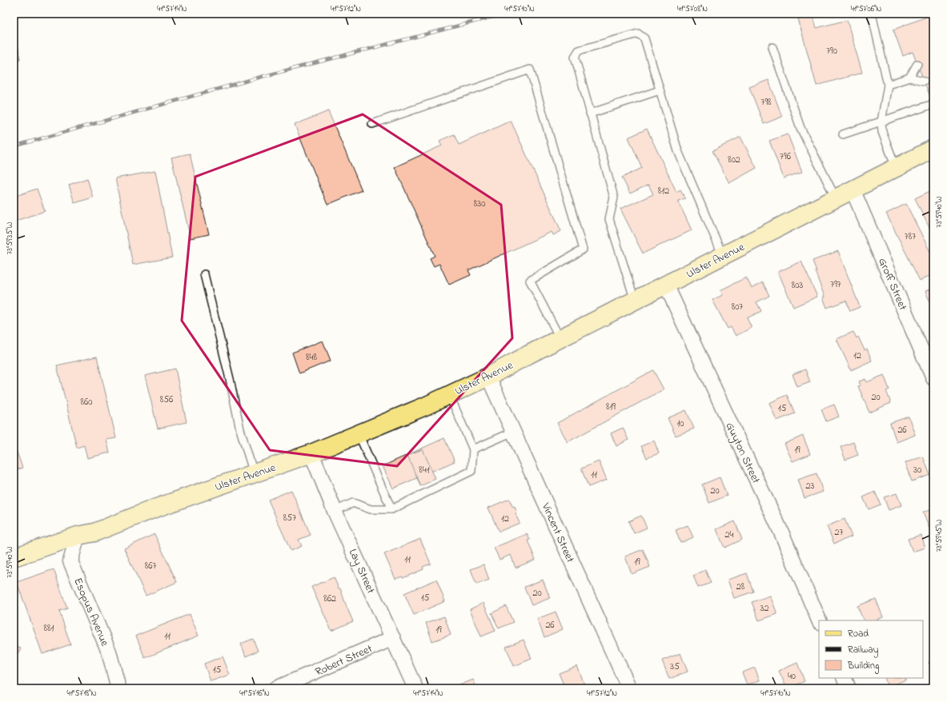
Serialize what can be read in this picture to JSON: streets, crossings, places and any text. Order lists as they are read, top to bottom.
{
  "streets": {
    "main road": ["Ulster Avenue"],
    "street": [
      "Groff Street",
      "Guyton Street",
      "Vincent Street",
      "Lay Street",
      "Esopus Avenue",
      "Robert Street"
    ]
  },
  "crossings": [
    ["Ulster Avenue", "Groff Street"],
    ["Ulster Avenue", "Guyton Street"],
    ["Ulster Avenue", "Vincent Street"],
    ["Ulster Avenue", "Lay Street"],
    ["Ulster Avenue", "Esopus Avenue"],
    ["Lay Street", "Robert Street"]
  ],
  "house_numbers": [
    "790",
    "798",
    "796",
    "802",
    "812",
    "830",
    "787",
    "797",
    "803",
    "807",
    "12",
    "848",
    "20",
    "856",
    "860",
    "819",
    "15",
    "10",
    "26",
    "19",
    "841",
    "30",
    "11",
    "23",
    "20",
    "857",
    "12",
    "27",
    "24",
    "11",
    "19",
    "867",
    "28",
    "20",
    "15",
    "862",
    "32",
    "26",
    "881",
    "19",
    "11",
    "35",
    "15",
    "40"
  ],
  "legend": ["Road", "Railway", "Building"],
  "coordinates": [
    "41°57'14\"N",
    "41°57'12\"N",
    "41°57'10\"N",
    "41°57'08\"N",
    "41°57'06\"N",
    "73°59'40\"W",
    "73°59'35\"W",
    "73°59'45\"W",
    "41°57'18\"N",
    "41°57'16\"N"
  ]
}
